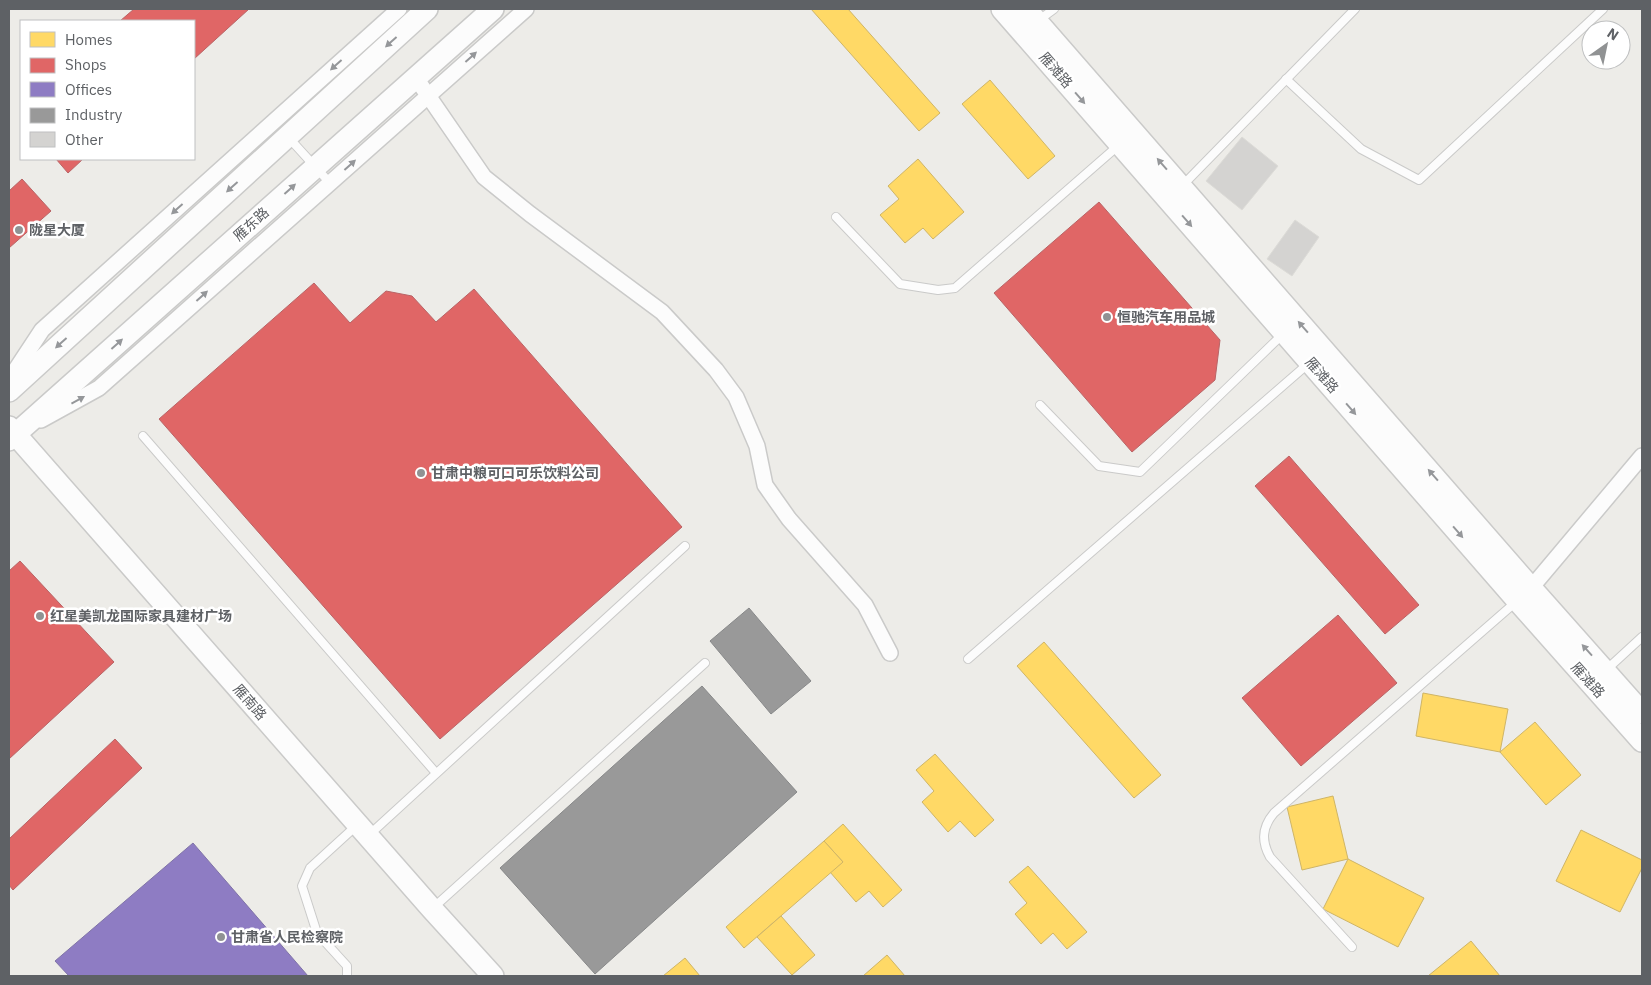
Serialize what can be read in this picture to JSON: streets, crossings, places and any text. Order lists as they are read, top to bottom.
{
  "streets": {
    "main road": ["雁滩路", "雁东路", "雁南路"]
  },
  "crossings": [
    ["雁东路", "雁南路"]
  ],
  "places": [
    "陇星大厦",
    "恒驰汽车用品城",
    "甘肃中粮可口可乐饮料公司",
    "红星美凯龙国际家具建材广场",
    "甘肃省人民检察院"
  ],
  "legend": [
    "Homes",
    "Shops",
    "Offices",
    "Industry",
    "Other"
  ],
  "north": "top right"
}
